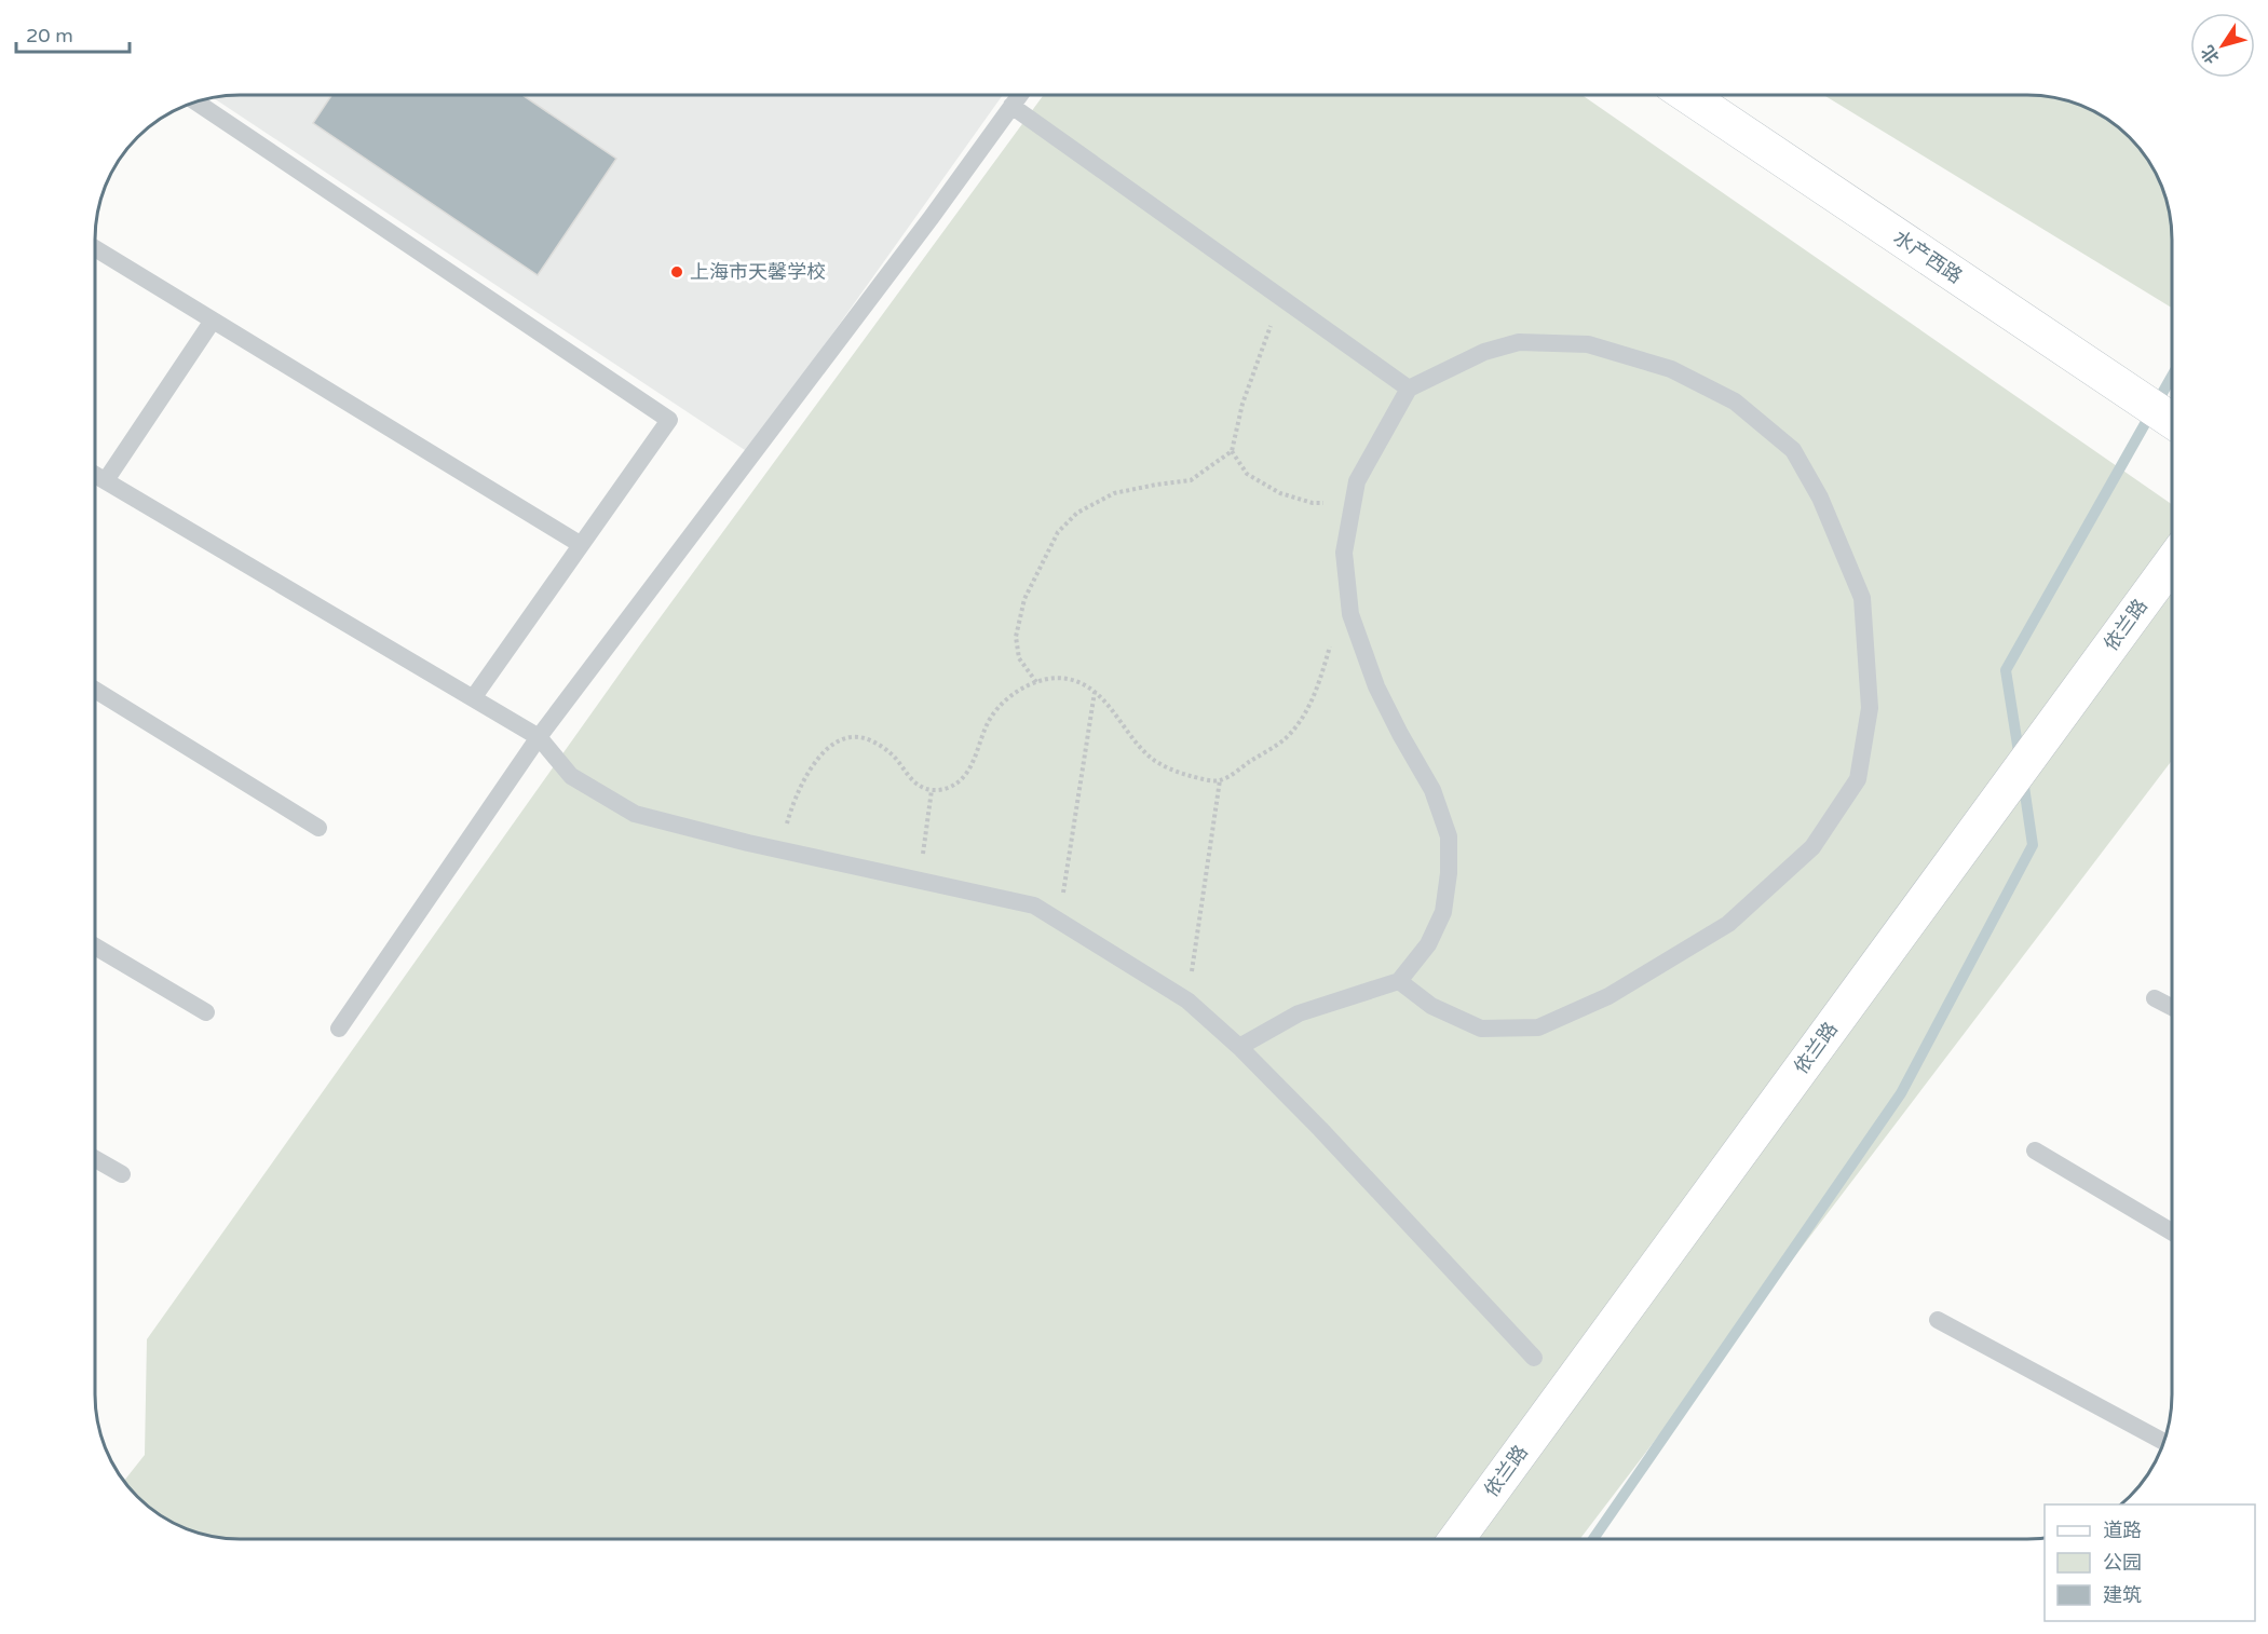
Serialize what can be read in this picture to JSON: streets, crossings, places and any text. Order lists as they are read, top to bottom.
{
  "streets": {
    "street": ["水产西路", "依兰路"]
  },
  "places": ["上海市天馨学校"],
  "legend": ["道路", "公园", "建筑"],
  "scale_bar": "20 m",
  "north": "bottom left"
}
